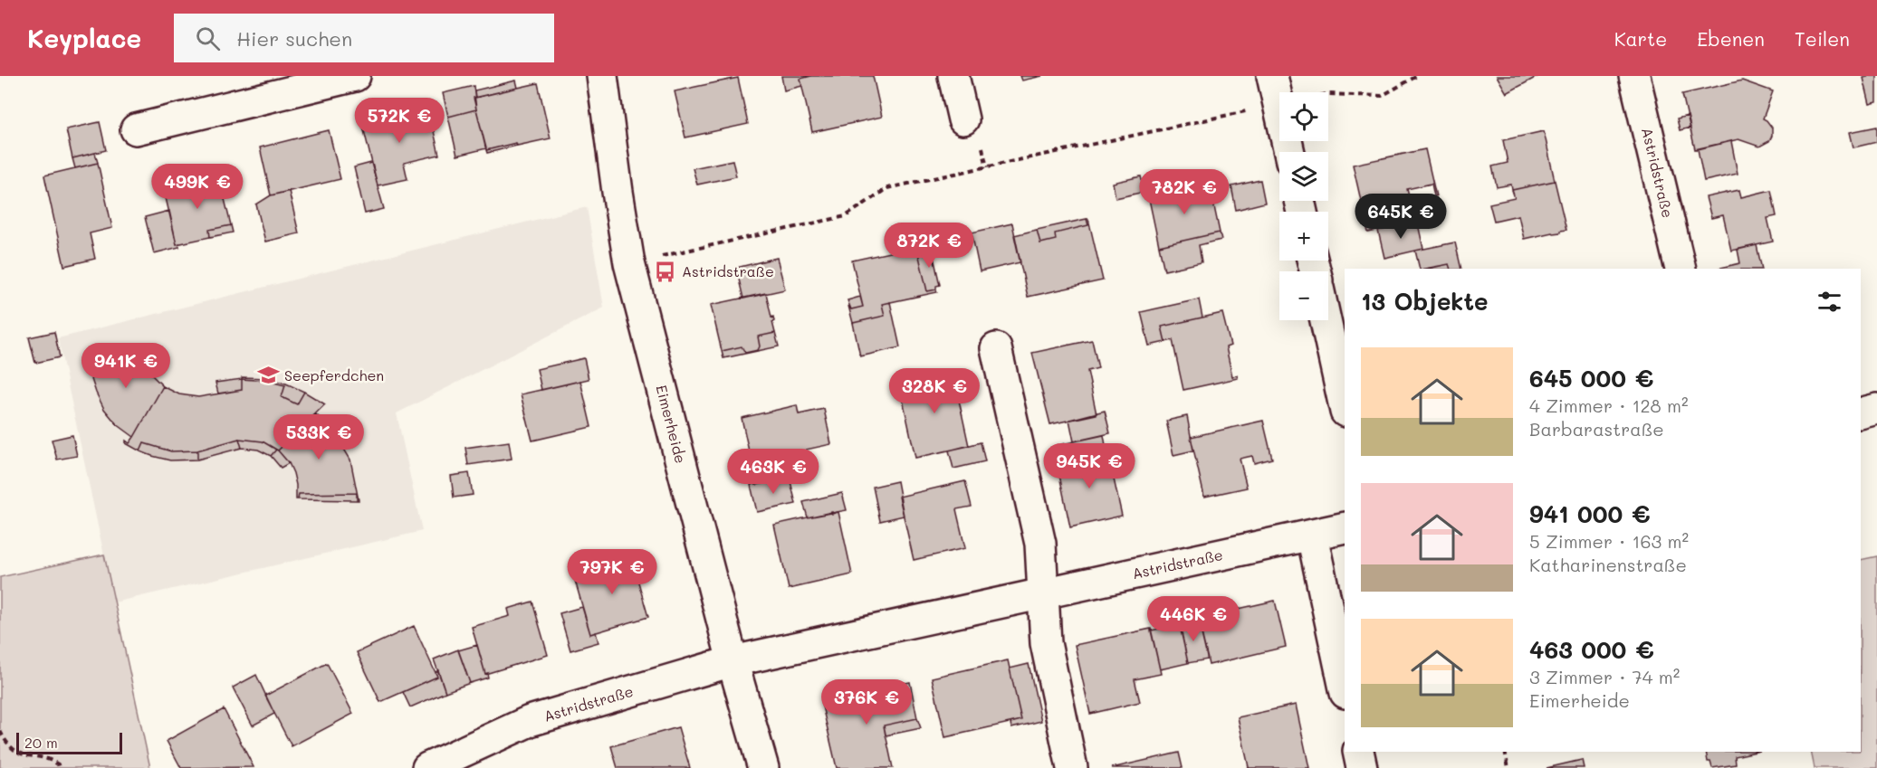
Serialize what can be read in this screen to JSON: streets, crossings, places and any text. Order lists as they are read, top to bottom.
{
  "streets": {
    "street": ["Astridstraße", "Eimerheide"]
  },
  "crossings": [
    ["Astridstraße", "Eimerheide"]
  ],
  "places": {
    "bus stop": ["Astridstraße"],
    "school or university": ["Seepferdchen"]
  },
  "scale_bar": "20 m",
  "page": {
    "header": "Keyplace",
    "search": "Hier suchen",
    "nav": ["Karte", "Ebenen", "Teilen"],
    "map_buttons": ["+", "−"],
    "price": [
      "572K €",
      "499K €",
      "782K €",
      "645K €",
      "872K €",
      "941K €",
      "328K €",
      "533K €",
      "945K €",
      "463K €",
      "797K €",
      "446K €",
      "376K €"
    ],
    "heading": "13 Objekte",
    "list": [
      {
        "name": "645 000 €",
        "note": "4 Zimmer · 128 m² · Barbarastraße"
      },
      {
        "name": "941 000 €",
        "note": "5 Zimmer · 163 m² · Katharinenstraße"
      },
      {
        "name": "463 000 €",
        "note": "3 Zimmer · 74 m² · Eimerheide"
      }
    ],
    "scale": "20 m"
  }
}
